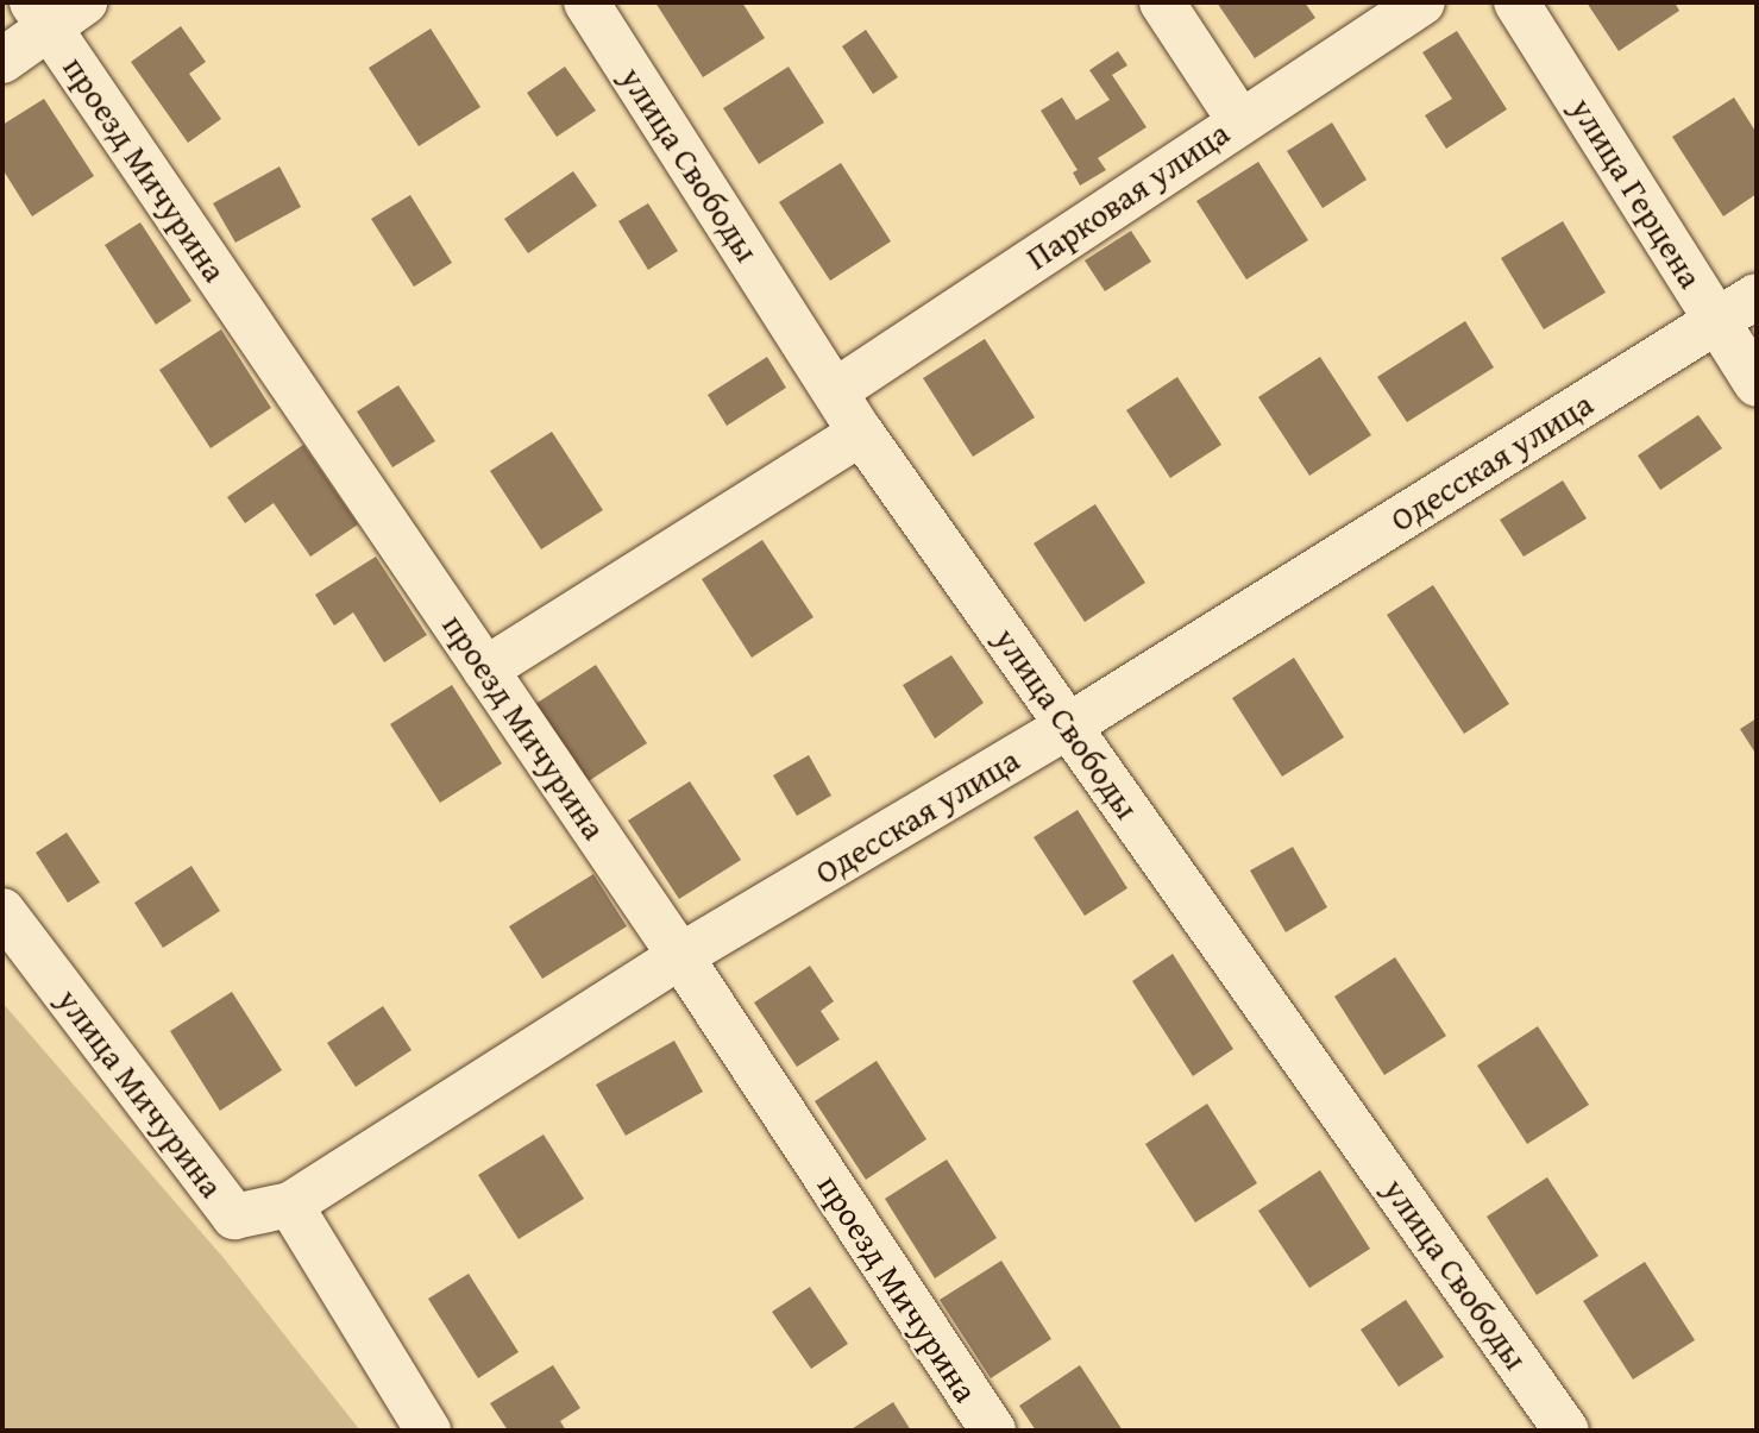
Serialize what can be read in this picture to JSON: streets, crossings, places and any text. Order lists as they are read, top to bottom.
{
  "streets": {
    "street": [
      "улица Свободы",
      "проезд Мичурина",
      "улица Герцена",
      "Парковая улица",
      "Одесская улица",
      "улица Мичурина"
    ]
  },
  "crossings": [
    ["улица Свободы", "Парковая улица"],
    ["улица Свободы", "Одесская улица"],
    ["проезд Мичурина", "Одесская улица"],
    ["улица Герцена", "Одесская улица"],
    ["Одесская улица", "улица Мичурина"]
  ]
}
